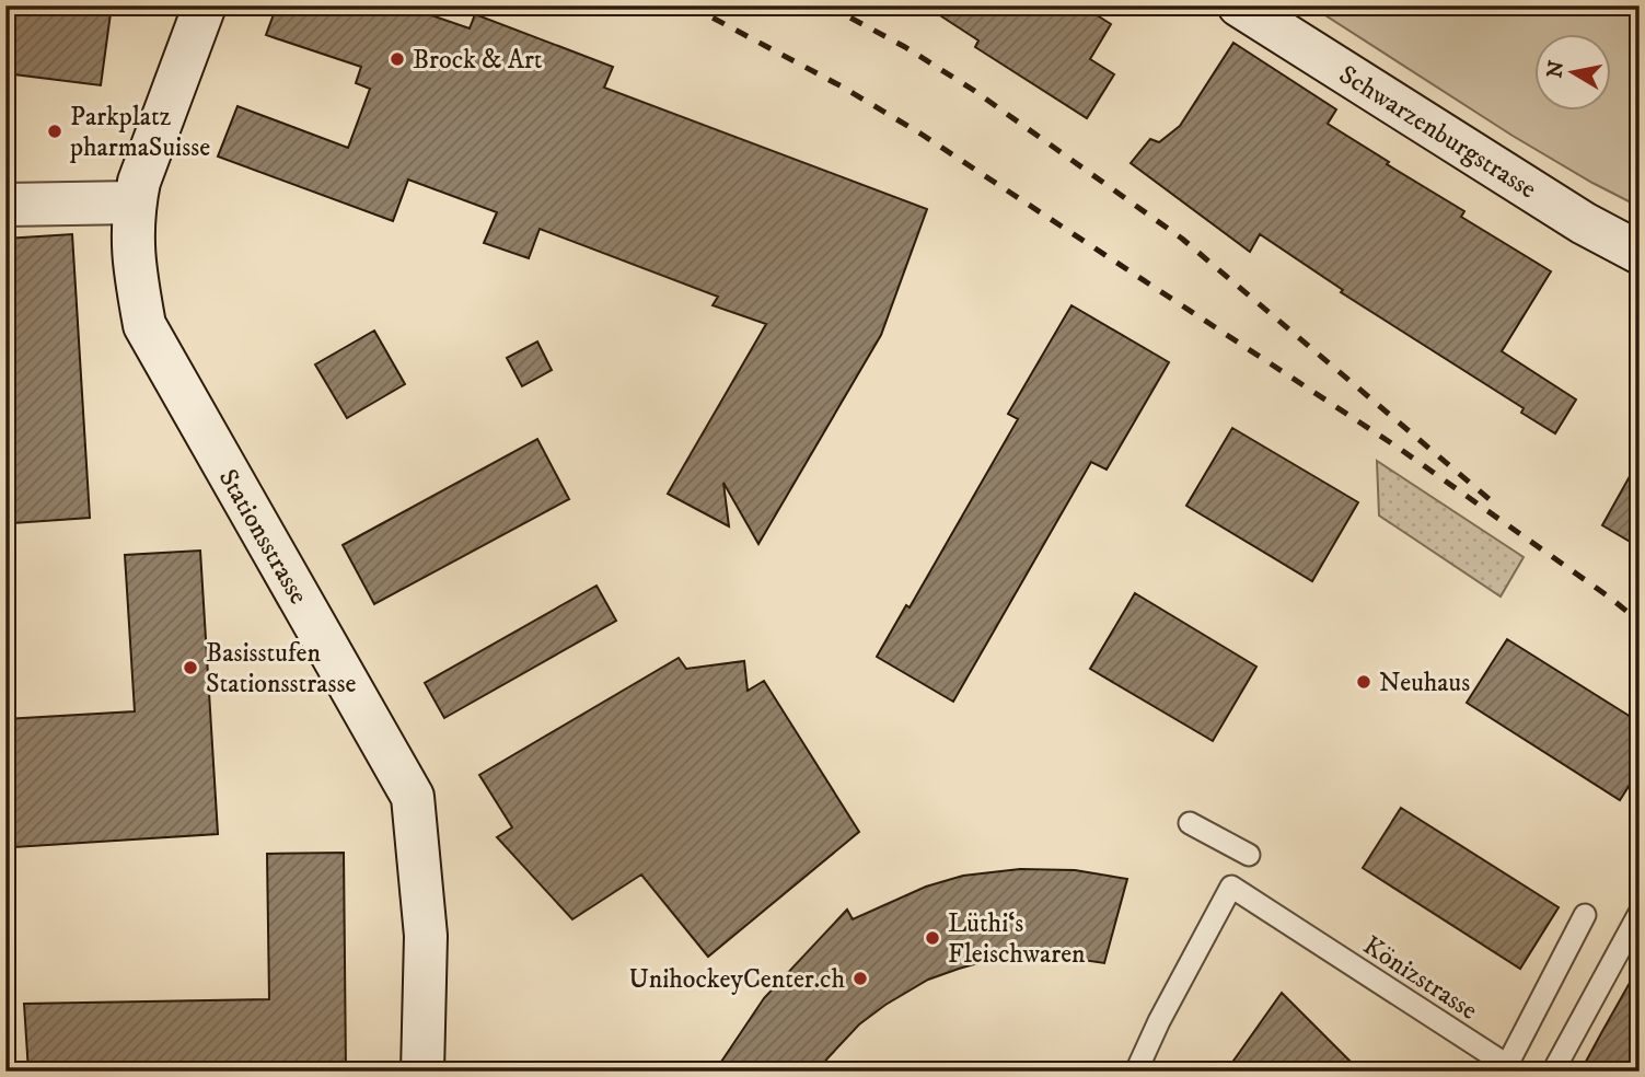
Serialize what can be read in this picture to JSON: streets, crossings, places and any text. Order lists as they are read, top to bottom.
{
  "streets": {
    "street": ["Schwarzenburgstrasse", "Stationsstrasse"],
    "lane": ["Könizstrasse"]
  },
  "places": [
    "Brock & Art",
    "Parkplatz pharmaSuisse",
    "Basisstufen Stationsstrasse",
    "Neuhaus",
    "Lüthi‘s Fleischwaren",
    "UnihockeyCenter.ch"
  ],
  "north": "left"
}
